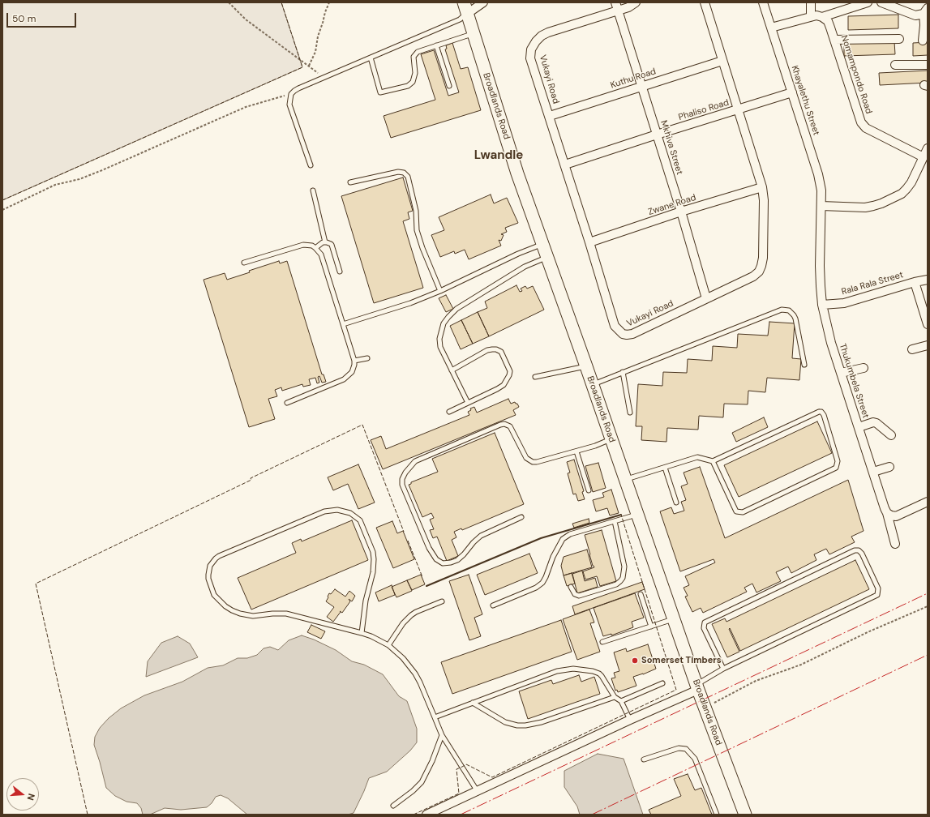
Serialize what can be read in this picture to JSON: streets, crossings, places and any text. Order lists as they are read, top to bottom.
{
  "streets": {
    "main road": ["Broadlands Road"],
    "street": [
      "Nomampondo Road",
      "Kuthu Road",
      "Vukayi Road",
      "Khayalethu Street",
      "Phaliso Road",
      "Mkhiva Street",
      "Zwane Road",
      "Rala Rala Street",
      "Thukumbela Street"
    ]
  },
  "crossings": [
    ["Kuthu Road", "Vukayi Road"],
    ["Kuthu Road", "Mkhiva Street"],
    ["Vukayi Road", "Phaliso Road"],
    ["Vukayi Road", "Mkhiva Street"],
    ["Vukayi Road", "Zwane Road"],
    ["Khayalethu Street", "Phaliso Road"],
    ["Khayalethu Street", "Thukumbela Street"],
    ["Phaliso Road", "Mkhiva Street"],
    ["Mkhiva Street", "Zwane Road"],
    ["Rala Rala Street", "Thukumbela Street"]
  ],
  "districts": ["Lwandle"],
  "places": ["Somerset Timbers"],
  "scale_bar": "50 m",
  "north": "right"
}
